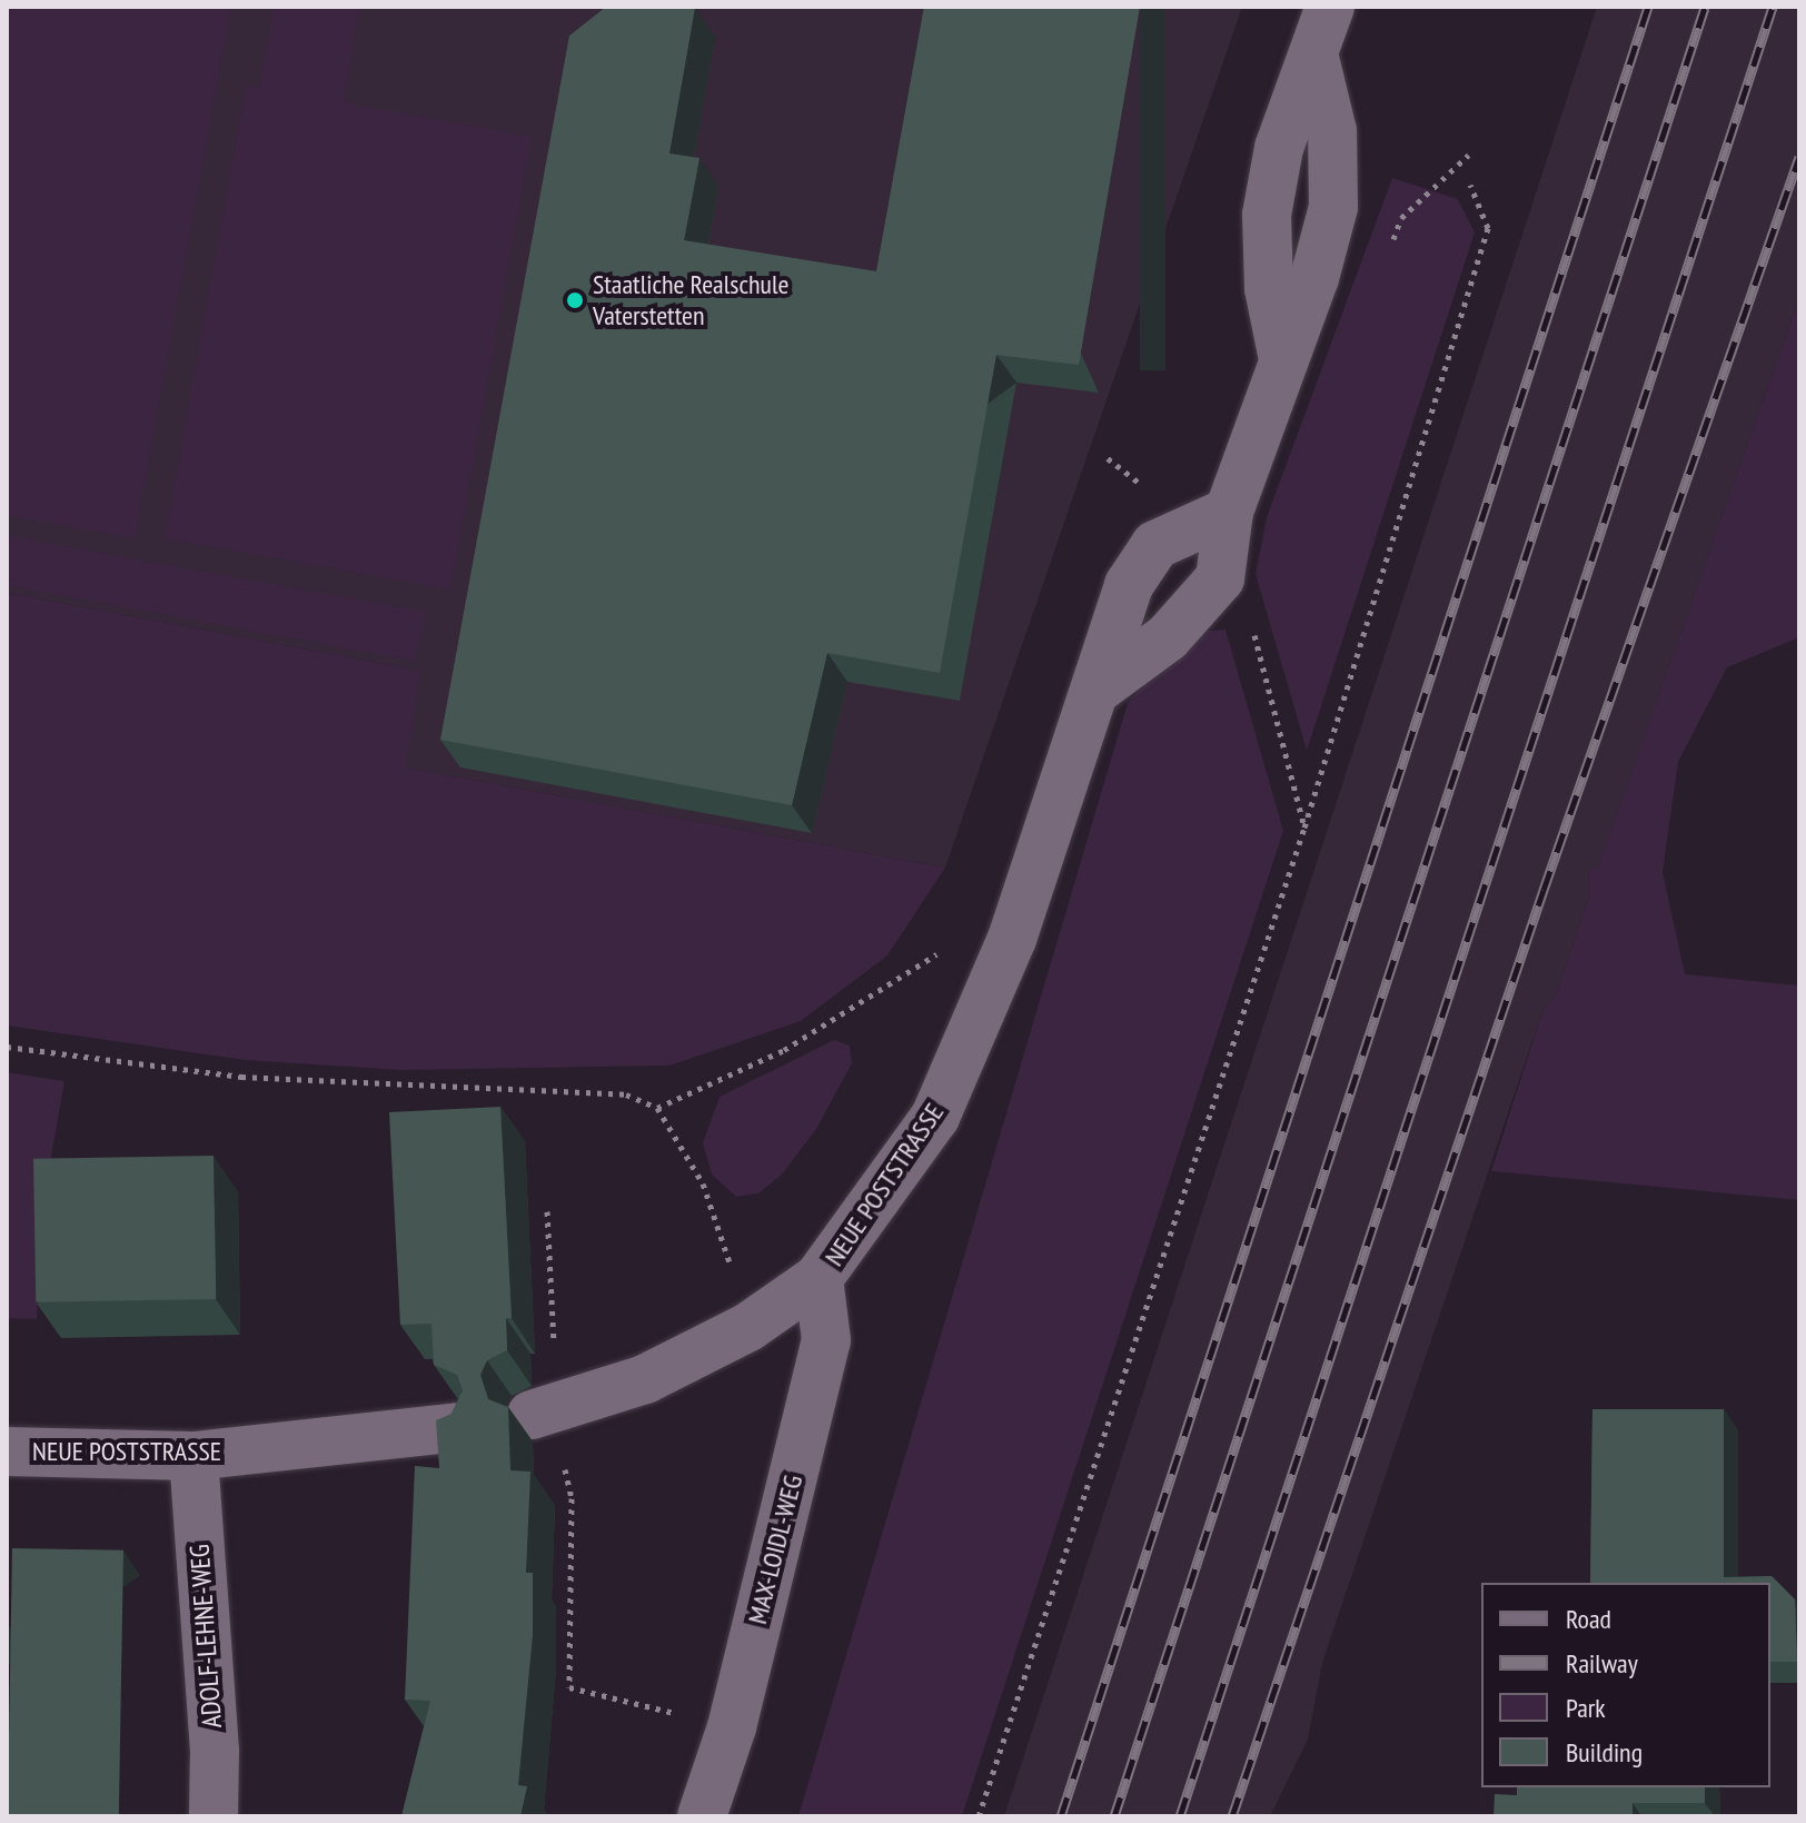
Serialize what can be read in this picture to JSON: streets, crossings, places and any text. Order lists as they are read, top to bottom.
{
  "streets": {
    "street": ["NEUE POSTSTRASSE", "MAX-LOIDL-WEG", "ADOLF-LEHNE-WEG"]
  },
  "crossings": [
    ["NEUE POSTSTRASSE", "MAX-LOIDL-WEG"],
    ["NEUE POSTSTRASSE", "ADOLF-LEHNE-WEG"]
  ],
  "places": ["Staatliche Realschule Vaterstetten"],
  "legend": [
    "Road",
    "Railway",
    "Park",
    "Building"
  ]
}
